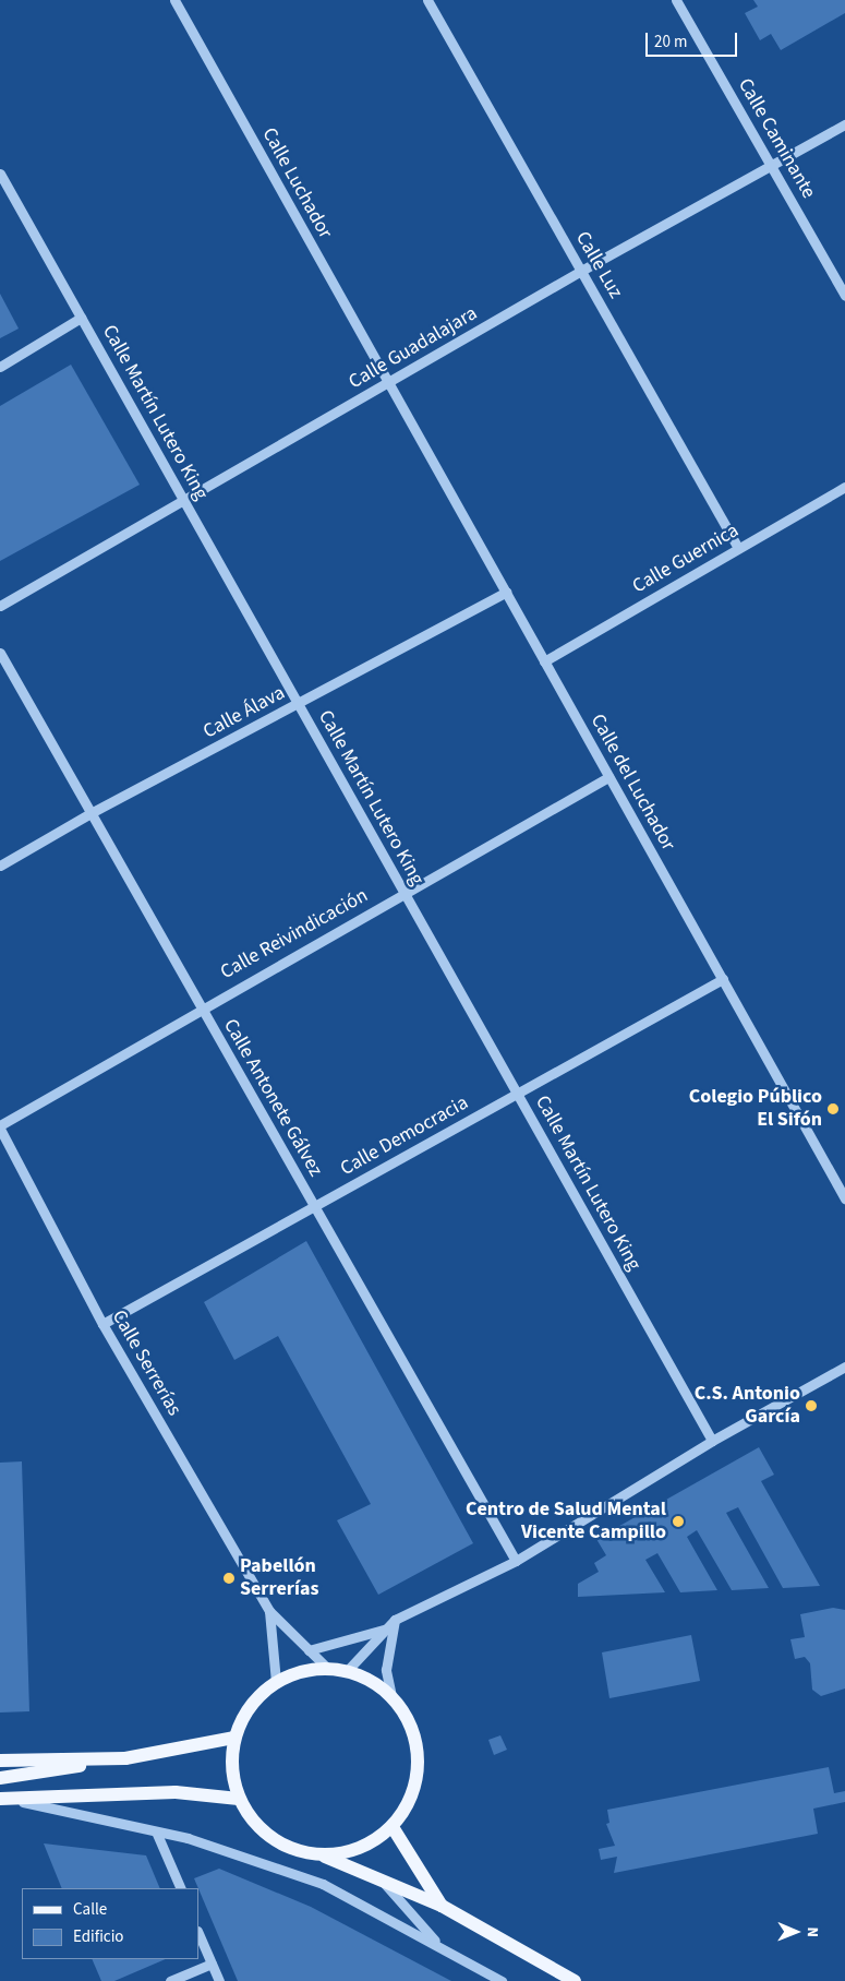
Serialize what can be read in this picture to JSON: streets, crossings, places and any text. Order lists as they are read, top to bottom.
{
  "streets": {
    "street": [
      "Calle Caminante",
      "Calle Luchador",
      "Calle Luz",
      "Calle Guadalajara",
      "Calle Martín Lutero King",
      "Calle Guernica",
      "Calle Álava",
      "Calle del Luchador",
      "Calle Reivindicación",
      "Calle Antonete Gálvez",
      "Calle Democracia",
      "Calle Serrerías"
    ]
  },
  "crossings": [
    ["Calle Caminante", "Calle Guadalajara"],
    ["Calle Luchador", "Calle Guadalajara"],
    ["Calle Luchador", "Calle del Luchador"],
    ["Calle Luz", "Calle Guadalajara"],
    ["Calle Luz", "Calle Guernica"],
    ["Calle Guadalajara", "Calle Martín Lutero King"],
    ["Calle Guadalajara", "Calle del Luchador"],
    ["Calle Martín Lutero King", "Calle Álava"],
    ["Calle Martín Lutero King", "Calle Reivindicación"],
    ["Calle Martín Lutero King", "Calle Democracia"],
    ["Calle Guernica", "Calle del Luchador"],
    ["Calle Álava", "Calle del Luchador"],
    ["Calle Álava", "Calle Antonete Gálvez"],
    ["Calle del Luchador", "Calle Reivindicación"],
    ["Calle del Luchador", "Calle Democracia"],
    ["Calle Reivindicación", "Calle Antonete Gálvez"],
    ["Calle Reivindicación", "Calle Serrerías"],
    ["Calle Antonete Gálvez", "Calle Democracia"],
    ["Calle Democracia", "Calle Serrerías"]
  ],
  "places": [
    "Colegio Público El Sifón",
    "C.S. Antonio García",
    "Centro de Salud Mental Vicente Campillo",
    "Pabellón Serrerías"
  ],
  "legend": ["Calle", "Edificio"],
  "scale_bar": "20 m",
  "north": "right"
}
